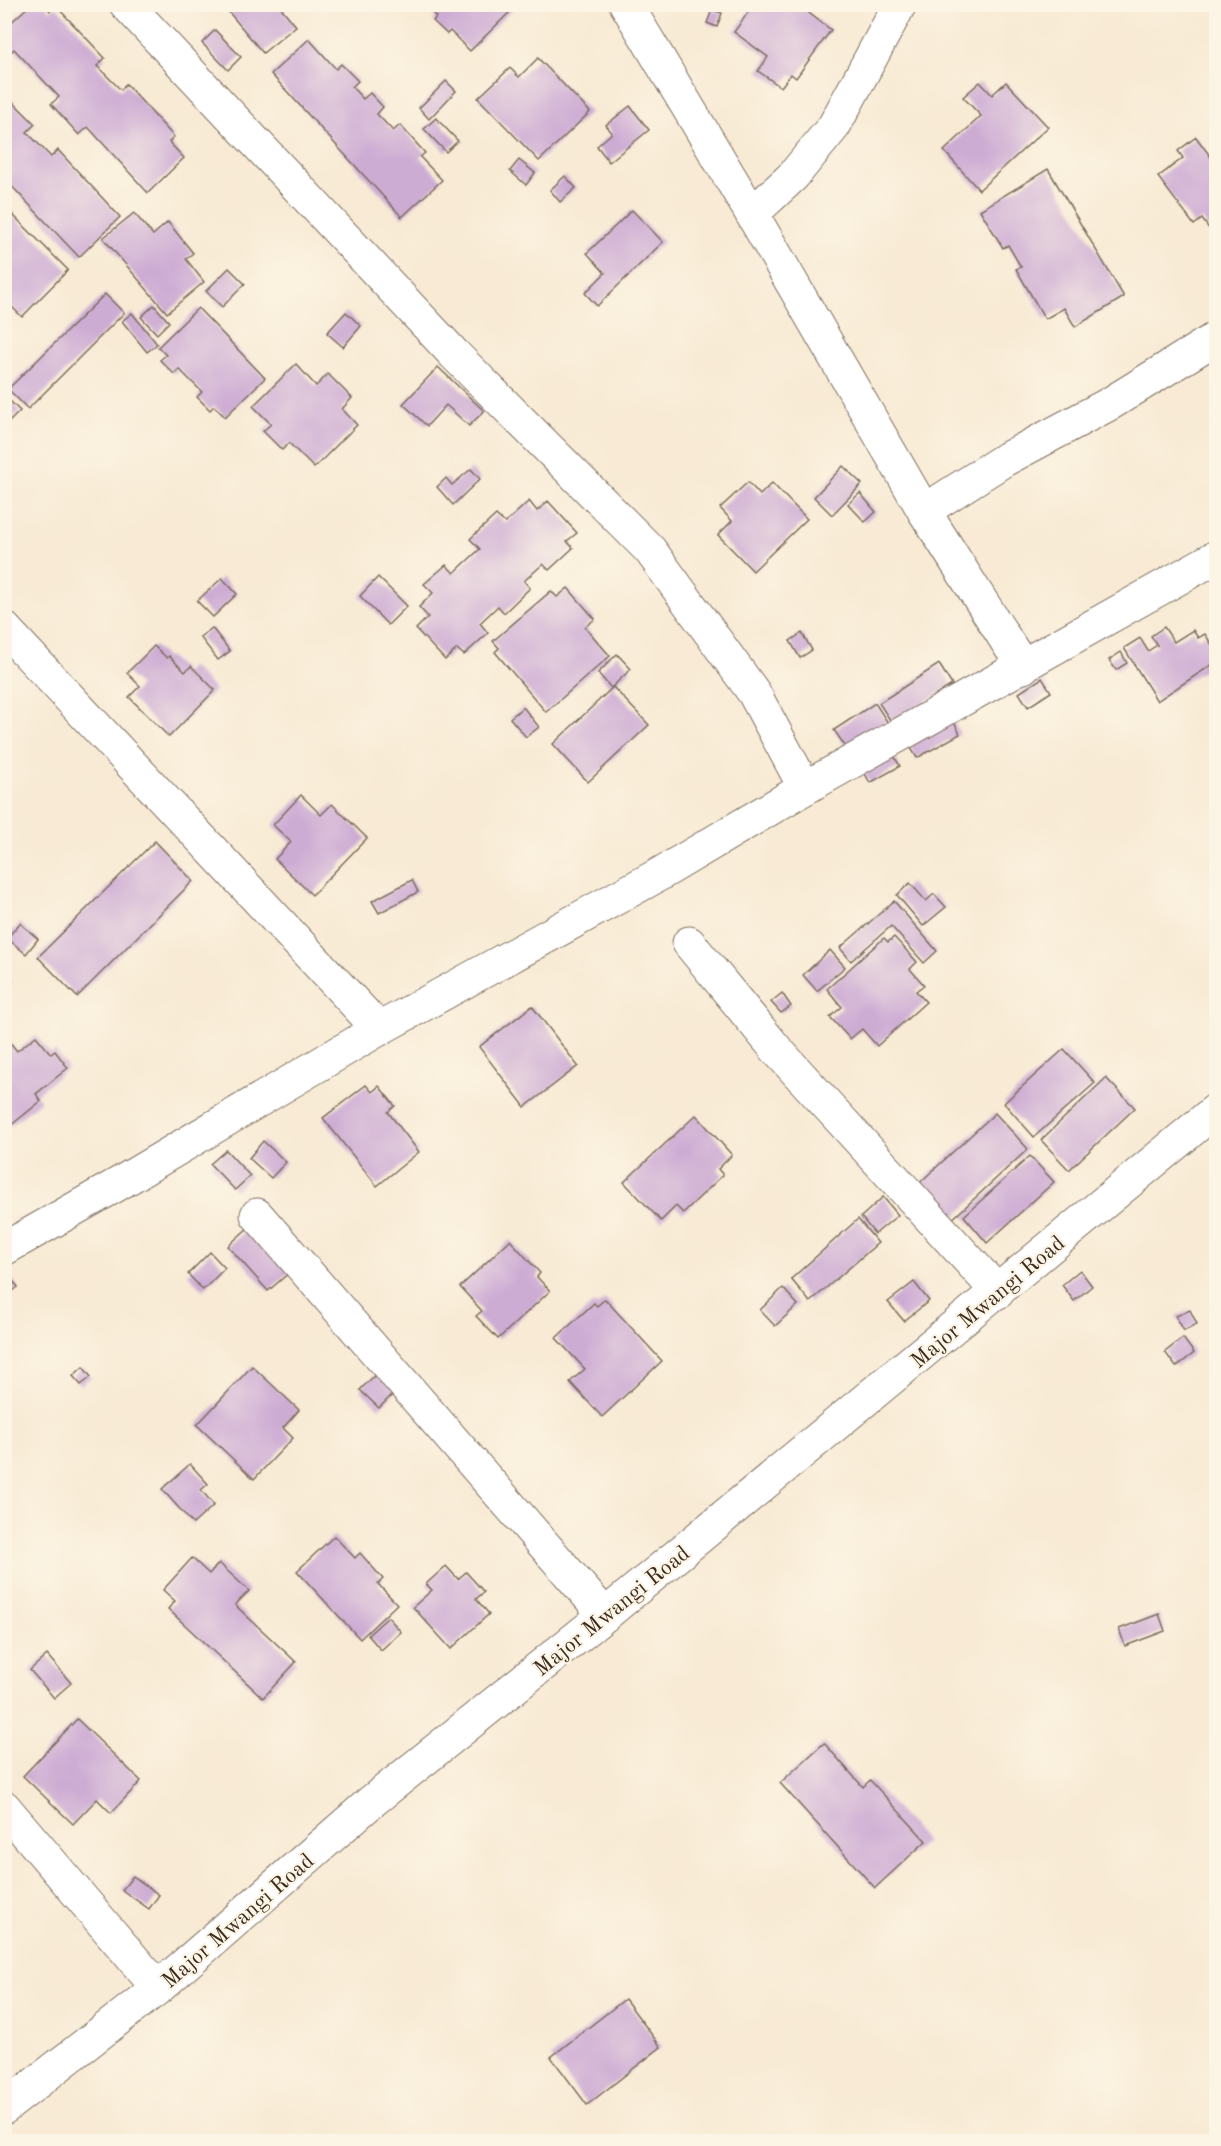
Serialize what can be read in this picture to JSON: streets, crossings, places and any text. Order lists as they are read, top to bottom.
{
  "streets": {
    "street": ["Major Mwangi Road"]
  }
}
